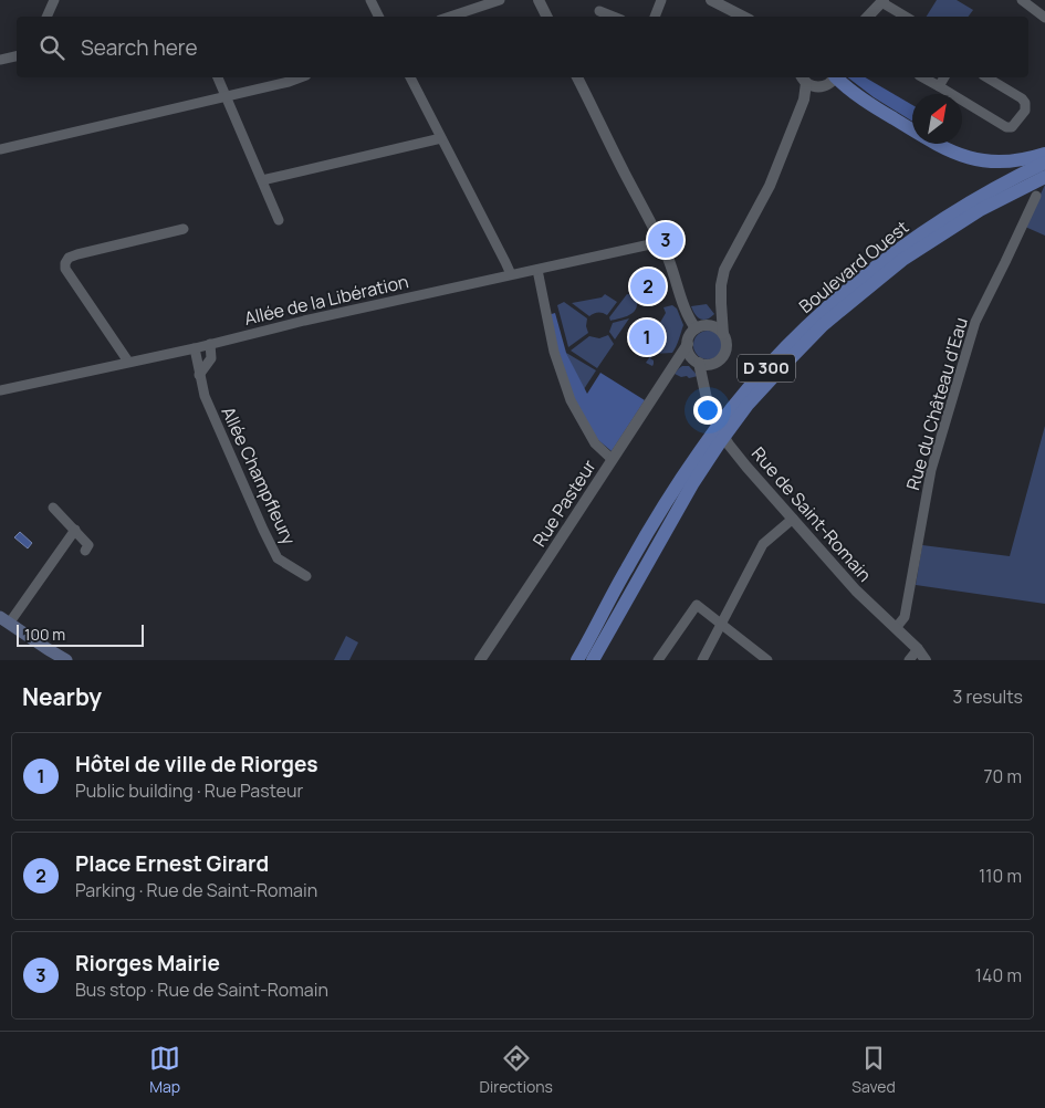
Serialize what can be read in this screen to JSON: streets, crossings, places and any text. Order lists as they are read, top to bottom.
{
  "streets": {
    "main road": ["Boulevard Ouest", "D 300"],
    "street": [
      "Allée de la Libération",
      "Rue du Château d'Eau",
      "Allée Champfleury",
      "Rue Pasteur",
      "Rue de Saint-Romain"
    ]
  },
  "crossings": [
    ["Allée de la Libération", "Allée Champfleury"],
    ["Rue du Château d'Eau", "Rue de Saint-Romain"],
    ["Rue Pasteur", "Rue de Saint-Romain"]
  ],
  "scale_bar": "100 m",
  "north": "top right",
  "page": {
    "search": "Search here",
    "pins": ["3", "2", "1"],
    "scale": "100 m",
    "heading": ["Nearby", "3 results"],
    "list": [
      {
        "mark": "1",
        "name": "Hôtel de ville de Riorges",
        "note": "Public building · Rue Pasteur",
        "value": "70 m"
      },
      {
        "mark": "2",
        "name": "Place Ernest Girard",
        "note": "Parking · Rue de Saint-Romain",
        "value": "110 m"
      },
      {
        "mark": "3",
        "name": "Riorges Mairie",
        "note": "Bus stop · Rue de Saint-Romain",
        "value": "140 m"
      }
    ],
    "nav": ["Map", "Directions", "Saved"]
  }
}
